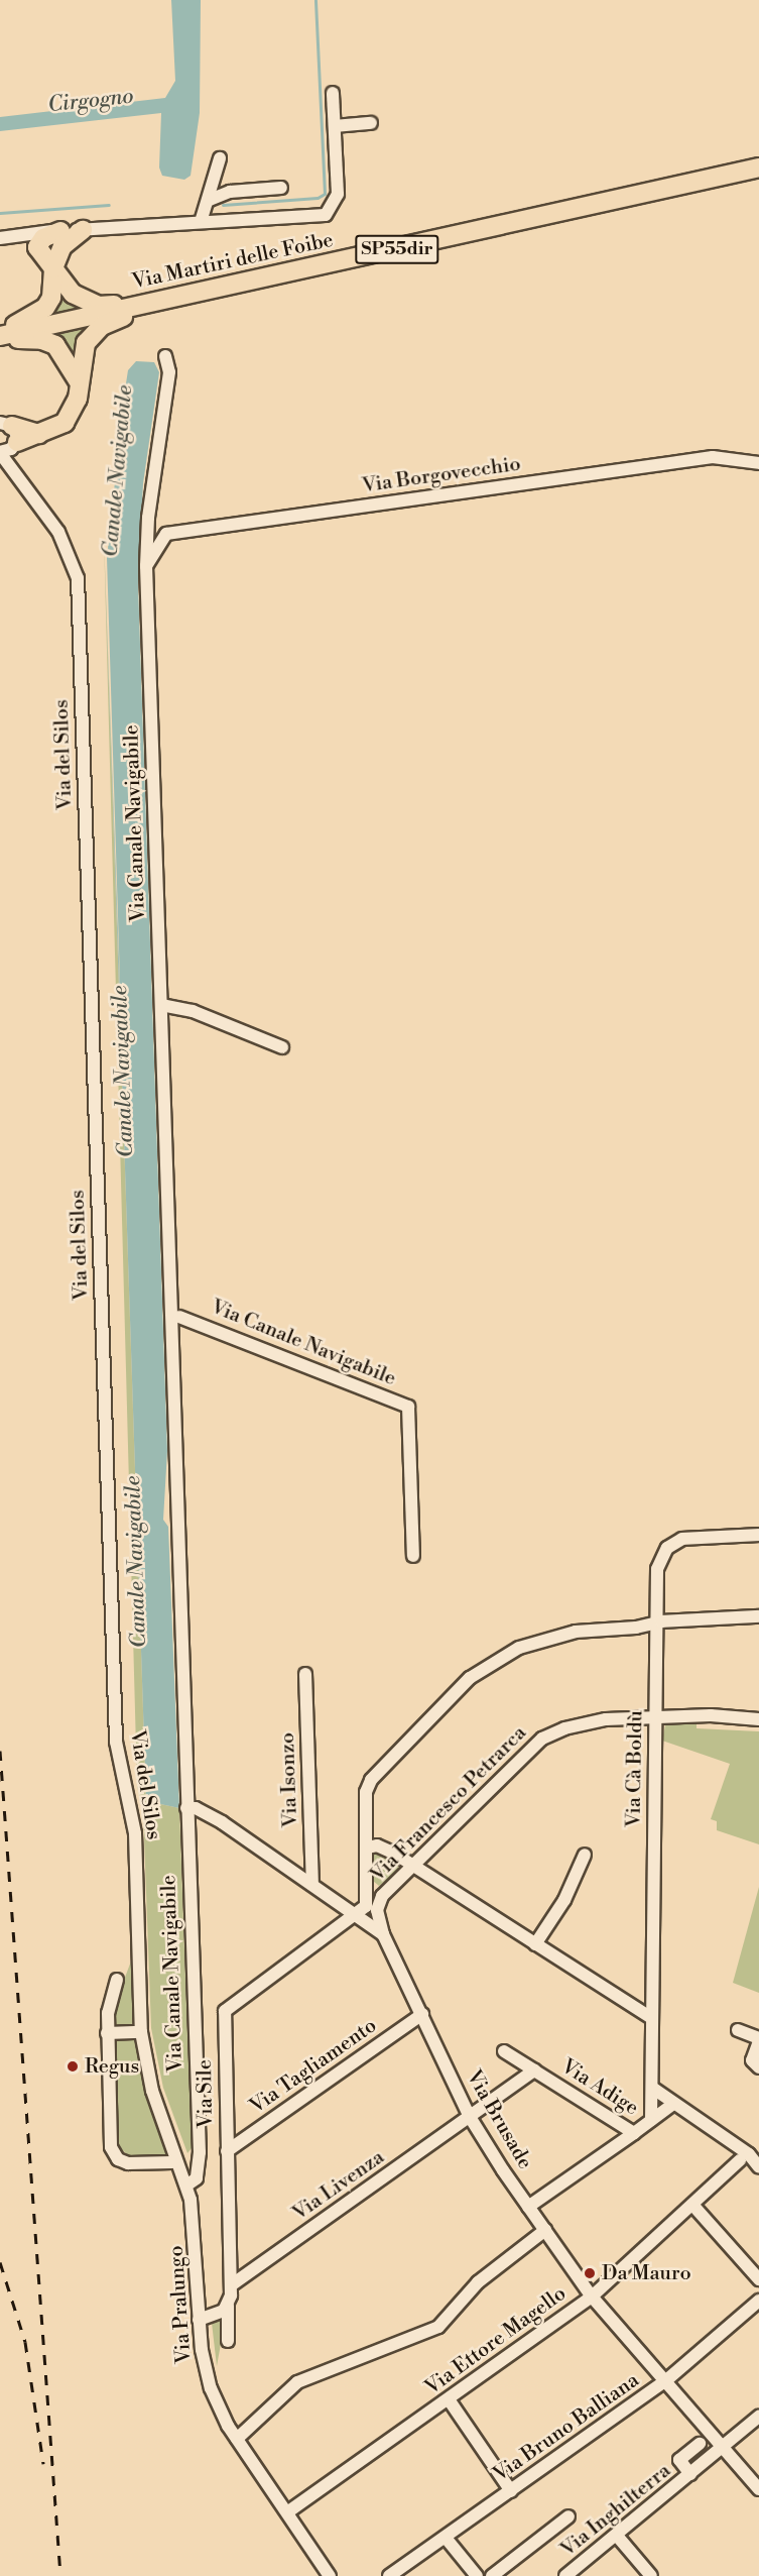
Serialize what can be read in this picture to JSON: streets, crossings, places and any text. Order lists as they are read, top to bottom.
{
  "streets": {
    "highway": ["SP55dir", "Via Martiri delle Foibe"],
    "street": [
      "Via Borgovecchio",
      "Via del Silos",
      "Via Canale Navigabile",
      "Via Cà Boldù",
      "Via Isonzo",
      "Via Francesco Petrarca",
      "Via Tagliamento",
      "Via Adige",
      "Via Sile",
      "Via Brusade",
      "Via Livenza",
      "Via Pralungo",
      "Via Ettore Magello",
      "Via Bruno Balliana",
      "Via Inghilterra"
    ]
  },
  "crossings": [
    ["Via del Silos", "Via Pralungo"],
    ["Via Canale Navigabile", "Via Brusade"],
    ["Via Canale Navigabile", "Via Pralungo"],
    ["Via Cà Boldù", "Via Francesco Petrarca"],
    ["Via Cà Boldù", "Via Adige"],
    ["Via Isonzo", "Via Brusade"],
    ["Via Francesco Petrarca", "Via Brusade"],
    ["Via Tagliamento", "Via Sile"],
    ["Via Tagliamento", "Via Brusade"],
    ["Via Adige", "Via Brusade"],
    ["Via Adige", "Via Livenza"],
    ["Via Sile", "Via Brusade"],
    ["Via Sile", "Via Livenza"],
    ["Via Brusade", "Via Livenza"],
    ["Via Brusade", "Via Ettore Magello"],
    ["Via Brusade", "Via Bruno Balliana"],
    ["Via Brusade", "Via Inghilterra"],
    ["Via Pralungo", "Via Ettore Magello"]
  ],
  "water": ["Cirgogno", "Canale Navigabile"],
  "places": ["Regus", "Da Mauro"]
}
